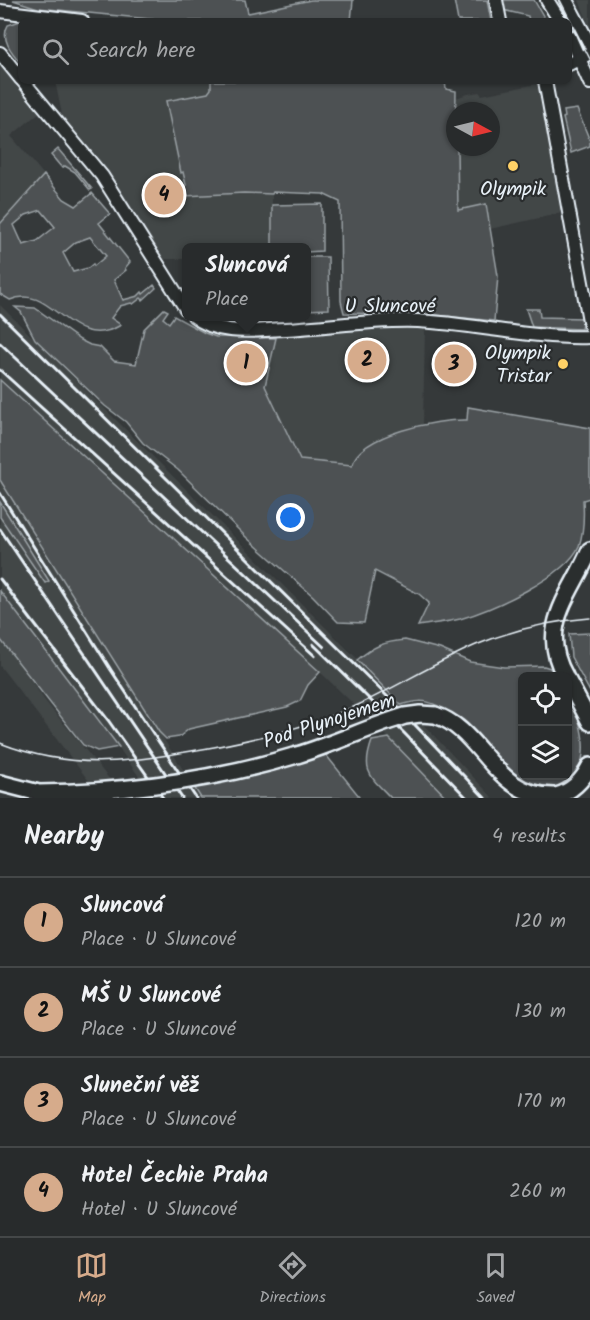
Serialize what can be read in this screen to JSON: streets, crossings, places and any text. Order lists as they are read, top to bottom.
{
  "streets": {
    "main road": ["Pod Plynojemem"],
    "street": ["U Sluncové"]
  },
  "places": ["Olympik", "Olympik Tristar"],
  "north": "right",
  "page": {
    "search": "Search here",
    "pins": [
      "4",
      "2",
      "1",
      "3"
    ],
    "popup": ["Sluncová", "Place"],
    "heading": ["Nearby", "4 results"],
    "list": [
      {
        "mark": "1",
        "name": "Sluncová",
        "note": "Place · U Sluncové",
        "value": "120 m"
      },
      {
        "mark": "2",
        "name": "MŠ U Sluncové",
        "note": "Place · U Sluncové",
        "value": "130 m"
      },
      {
        "mark": "3",
        "name": "Sluneční věž",
        "note": "Place · U Sluncové",
        "value": "170 m"
      },
      {
        "mark": "4",
        "name": "Hotel Čechie Praha",
        "note": "Hotel · U Sluncové",
        "value": "260 m"
      }
    ],
    "nav": ["Map", "Directions", "Saved"]
  }
}
